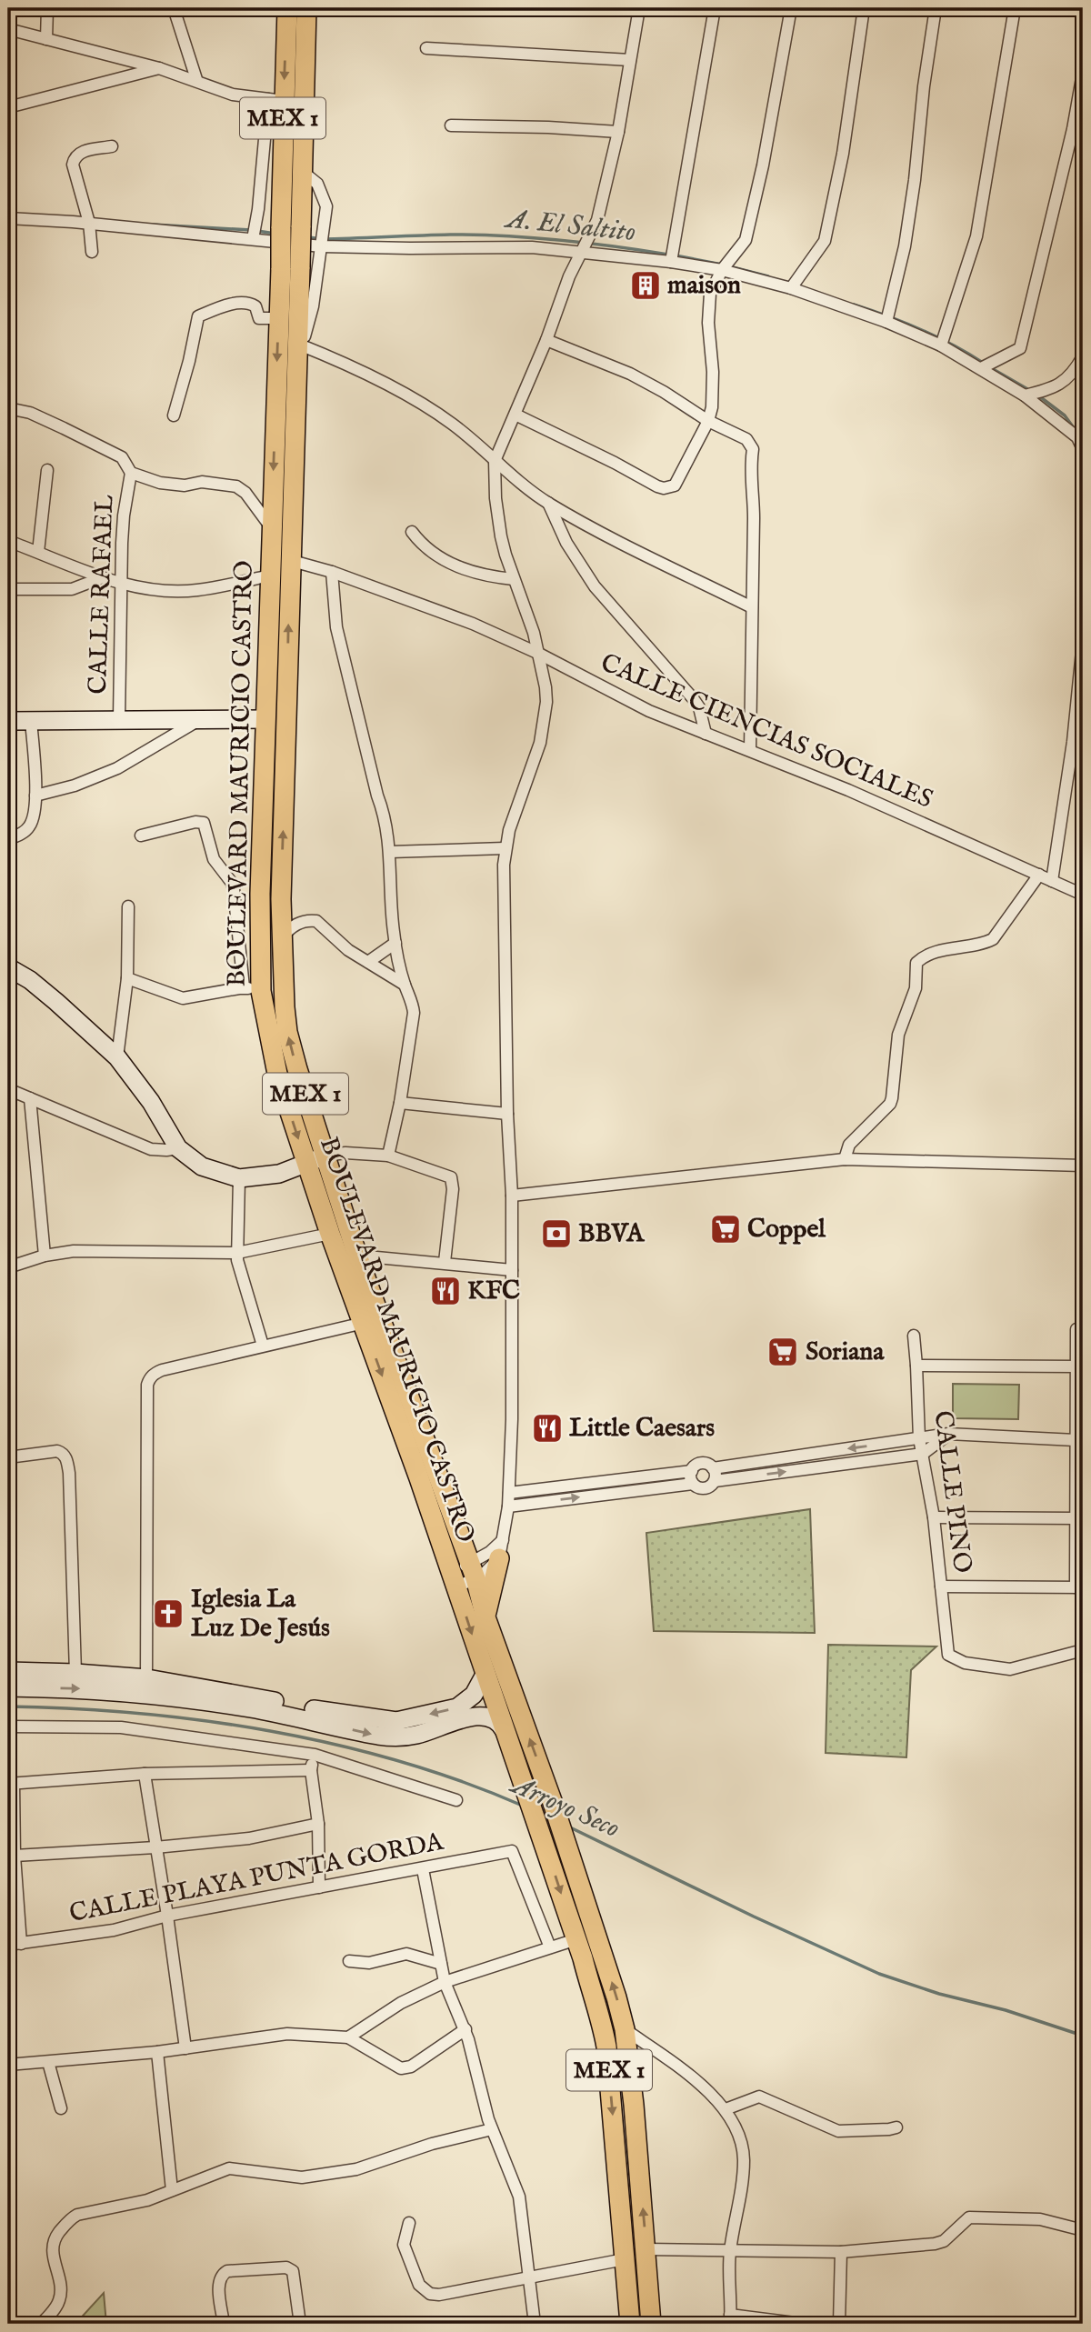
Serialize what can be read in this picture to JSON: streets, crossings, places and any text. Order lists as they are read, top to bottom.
{
  "streets": {
    "main road": ["MEX 1", "BOULEVARD MAURICIO CASTRO"],
    "street": [
      "CALLE RAFAEL",
      "CALLE CIENCIAS SOCIALES",
      "CALLE PINO",
      "CALLE PLAYA PUNTA GORDA"
    ]
  },
  "crossings": [
    ["CALLE CIENCIAS SOCIALES", "BOULEVARD MAURICIO CASTRO"]
  ],
  "water": ["A. El Saltito", "Arroyo Seco"],
  "places": {
    "building": ["maison"],
    "supermarket": ["Coppel", "Soriana"],
    "bank": ["BBVA"],
    "restaurant": ["KFC", "Little Caesars"],
    "church": ["Iglesia La Luz De Jesús"]
  }
}
